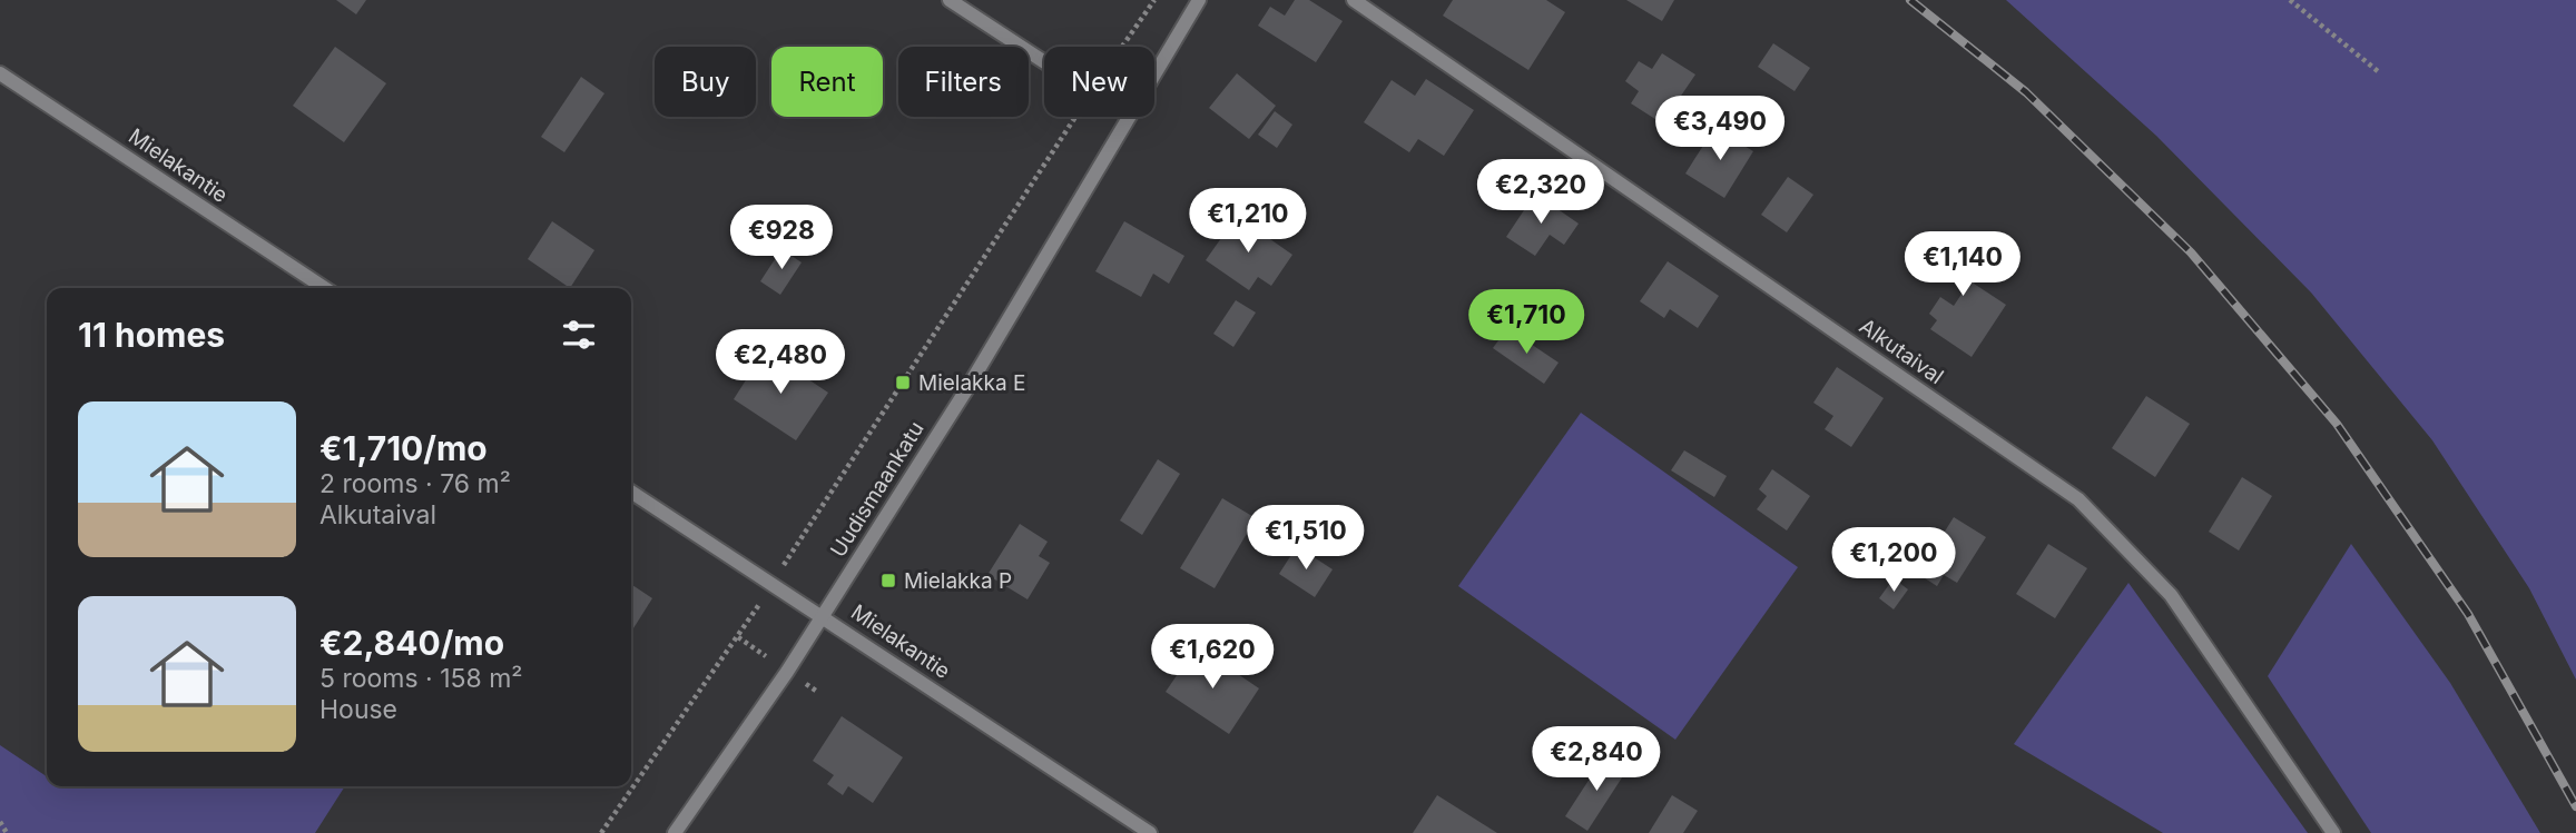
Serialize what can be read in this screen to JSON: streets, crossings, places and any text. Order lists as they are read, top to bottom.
{
  "streets": {
    "street": ["Mielakantie", "Alkutaival", "Uudismaankatu"]
  },
  "crossings": [
    ["Mielakantie", "Uudismaankatu"]
  ],
  "places": {
    "transit": ["Mielakka E", "Mielakka P"]
  },
  "page": {
    "chip": [
      "Buy",
      "Rent",
      "Filters",
      "New"
    ],
    "price": [
      "€3,490",
      "€2,320",
      "€1,210",
      "€928",
      "€1,140",
      "€1,710",
      "€2,480",
      "€1,510",
      "€1,200",
      "€1,620",
      "€2,840"
    ],
    "heading": "11 homes",
    "list": [
      {
        "name": "€1,710/mo",
        "note": "2 rooms · 76 m² · Alkutaival"
      },
      {
        "name": "€2,840/mo",
        "note": "5 rooms · 158 m² · House"
      }
    ]
  }
}
